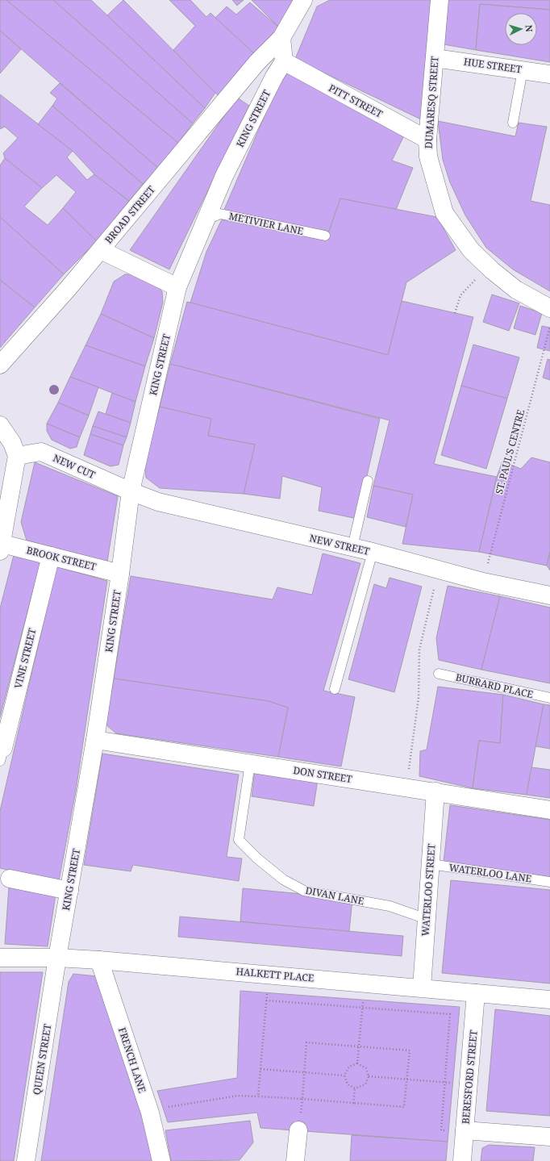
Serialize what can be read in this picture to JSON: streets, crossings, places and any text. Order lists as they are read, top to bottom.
{
  "streets": {
    "street": [
      "HUE STREET",
      "PITT STREET",
      "DUMARESQ STREET",
      "KING STREET",
      "BROAD STREET",
      "NEW CUT",
      "NEW STREET",
      "BROOK STREET",
      "VINE STREET",
      "DON STREET",
      "WATERLOO STREET",
      "HALKETT PLACE",
      "QUEEN STREET",
      "FRENCH LANE",
      "BERESFORD STREET"
    ],
    "lane": [
      "METIVIER LANE",
      "BURRARD PLACE",
      "WATERLOO LANE",
      "DIVAN LANE"
    ],
    "path": ["ST. PAUL'S CENTRE"]
  },
  "crossings": [
    ["HUE STREET", "DUMARESQ STREET"],
    ["PITT STREET", "DUMARESQ STREET"],
    ["PITT STREET", "KING STREET"],
    ["KING STREET", "METIVIER LANE"],
    ["KING STREET", "NEW CUT"],
    ["KING STREET", "NEW STREET"],
    ["KING STREET", "BROOK STREET"],
    ["KING STREET", "DON STREET"],
    ["KING STREET", "HALKETT PLACE"],
    ["KING STREET", "QUEEN STREET"],
    ["ST. PAUL'S CENTRE", "NEW STREET"],
    ["NEW CUT", "NEW STREET"],
    ["BROOK STREET", "VINE STREET"],
    ["DON STREET", "WATERLOO STREET"],
    ["DON STREET", "DIVAN LANE"],
    ["WATERLOO LANE", "WATERLOO STREET"],
    ["WATERLOO STREET", "DIVAN LANE"],
    ["WATERLOO STREET", "HALKETT PLACE"],
    ["HALKETT PLACE", "QUEEN STREET"],
    ["HALKETT PLACE", "FRENCH LANE"],
    ["HALKETT PLACE", "BERESFORD STREET"]
  ],
  "north": "right"
}
